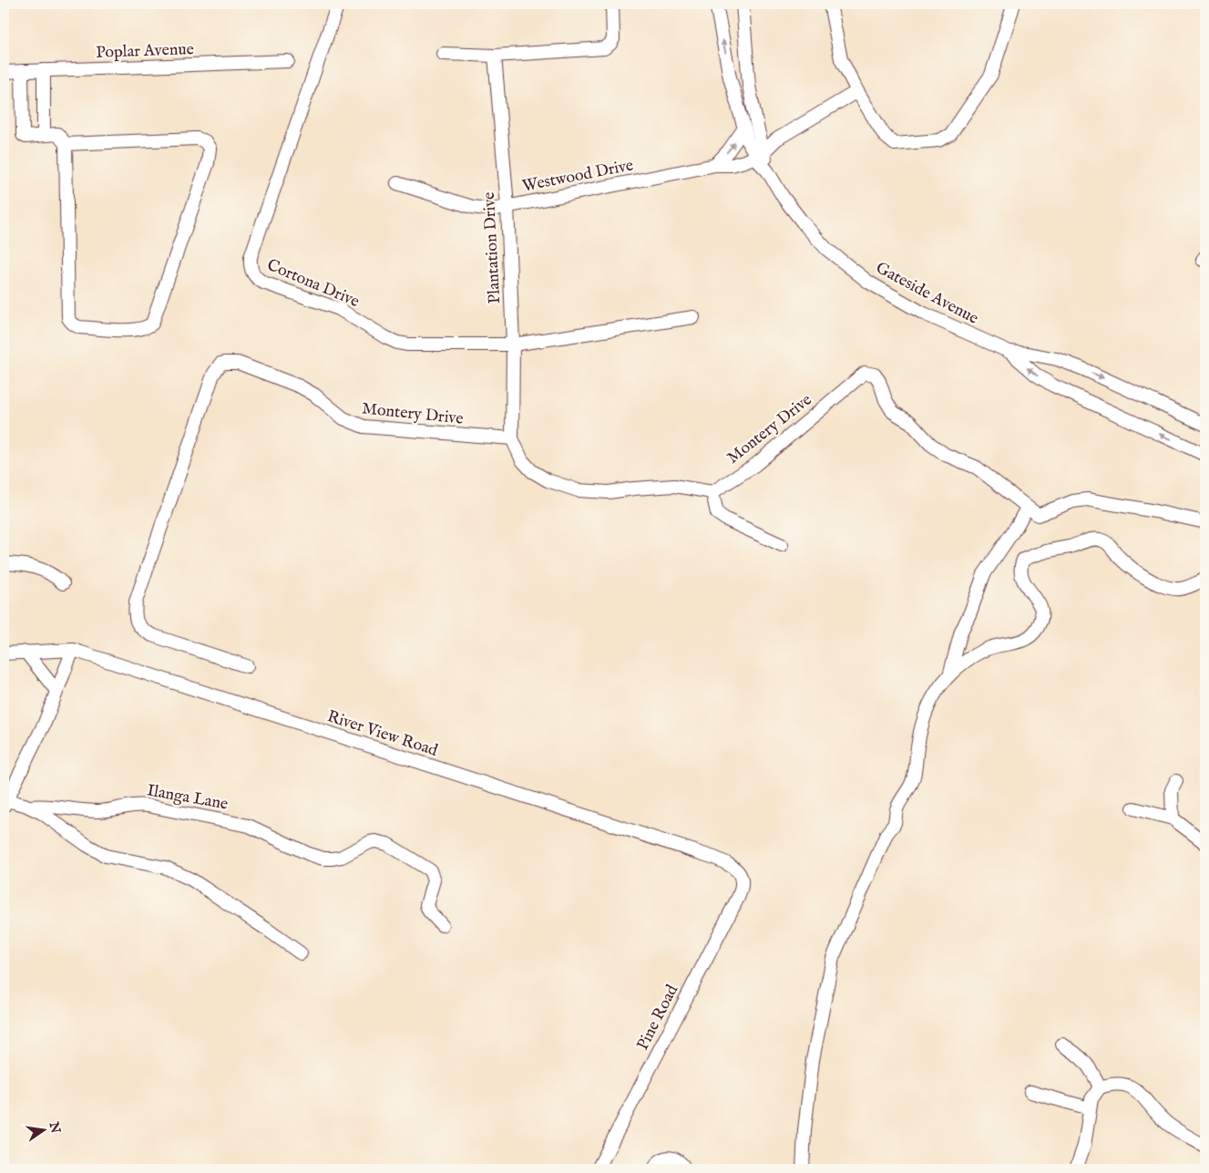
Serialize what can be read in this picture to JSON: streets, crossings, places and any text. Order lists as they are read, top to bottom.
{
  "streets": {
    "street": [
      "Poplar Avenue",
      "Westwood Drive",
      "Plantation Drive",
      "Cortona Drive",
      "Gateside Avenue",
      "Montery Drive",
      "River View Road",
      "Ilanga Lane",
      "Pine Road"
    ]
  },
  "crossings": [
    ["Westwood Drive", "Plantation Drive"],
    ["Westwood Drive", "Gateside Avenue"],
    ["Plantation Drive", "Cortona Drive"],
    ["Plantation Drive", "Montery Drive"],
    ["River View Road", "Pine Road"]
  ],
  "north": "right"
}
